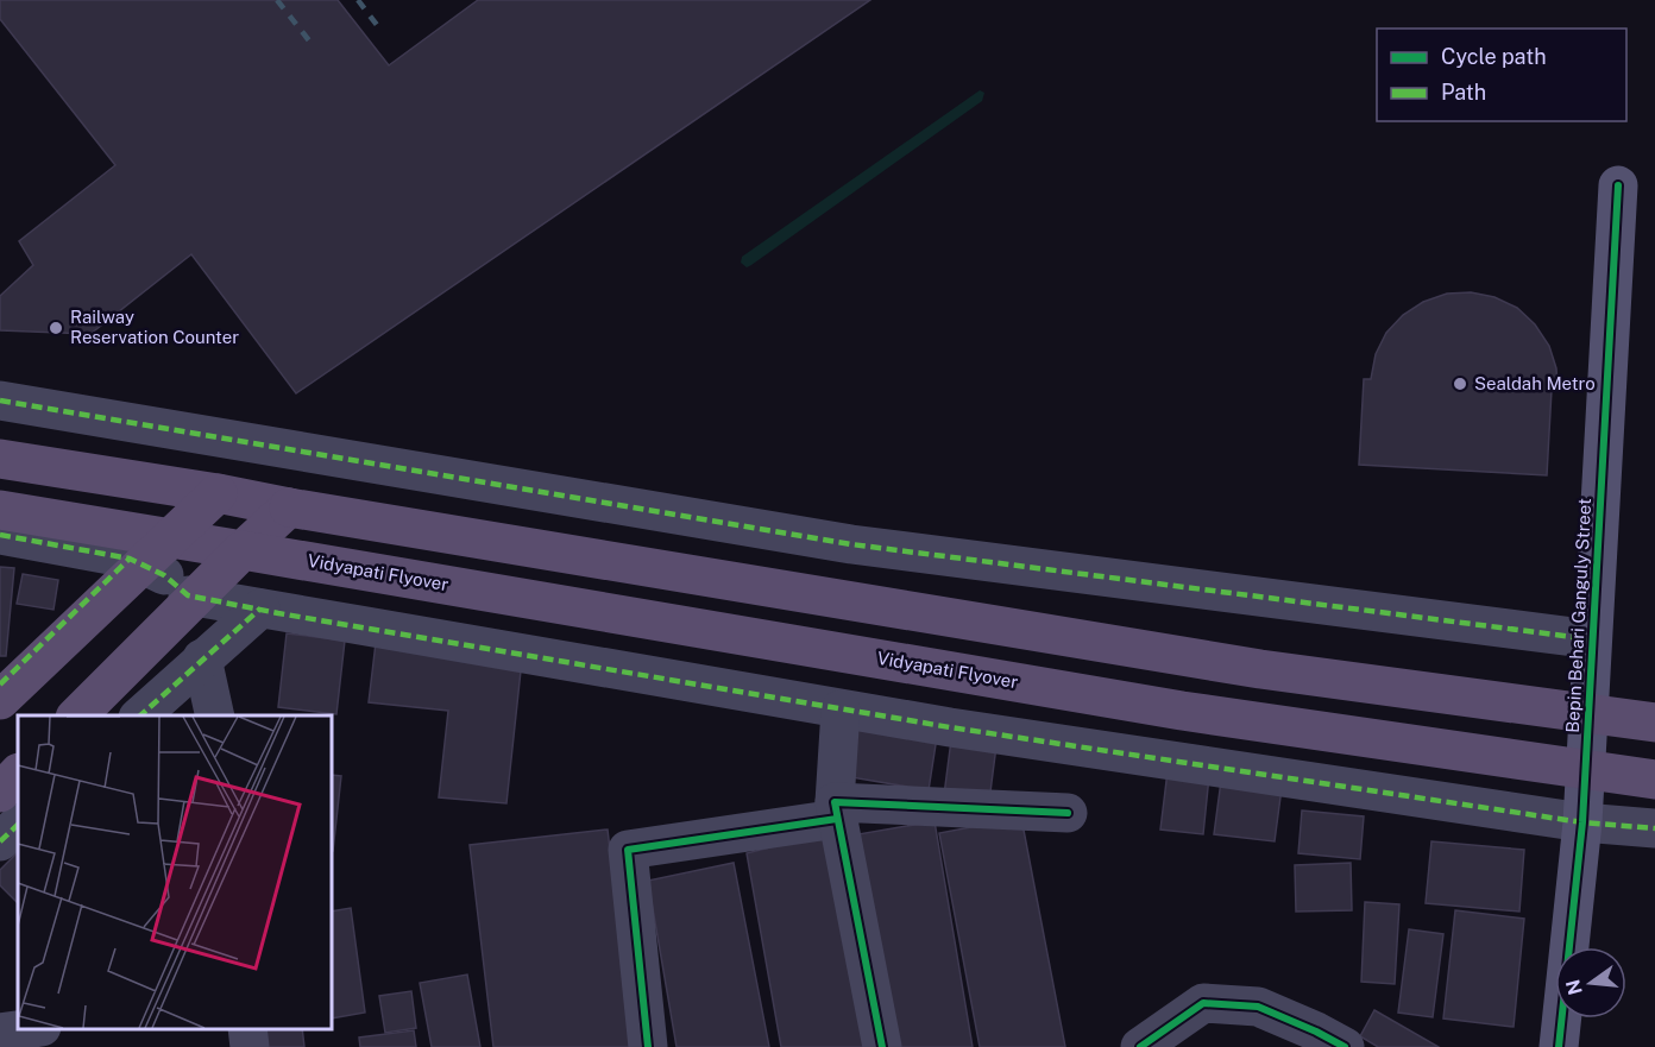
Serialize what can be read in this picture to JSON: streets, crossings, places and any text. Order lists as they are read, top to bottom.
{
  "streets": {
    "main road": ["Vidyapati Flyover"],
    "street": ["Bepin Behari Ganguly Street"]
  },
  "places": ["Railway Reservation Counter", "Sealdah Metro"],
  "legend": ["Cycle path", "Path"],
  "north": "left"
}
